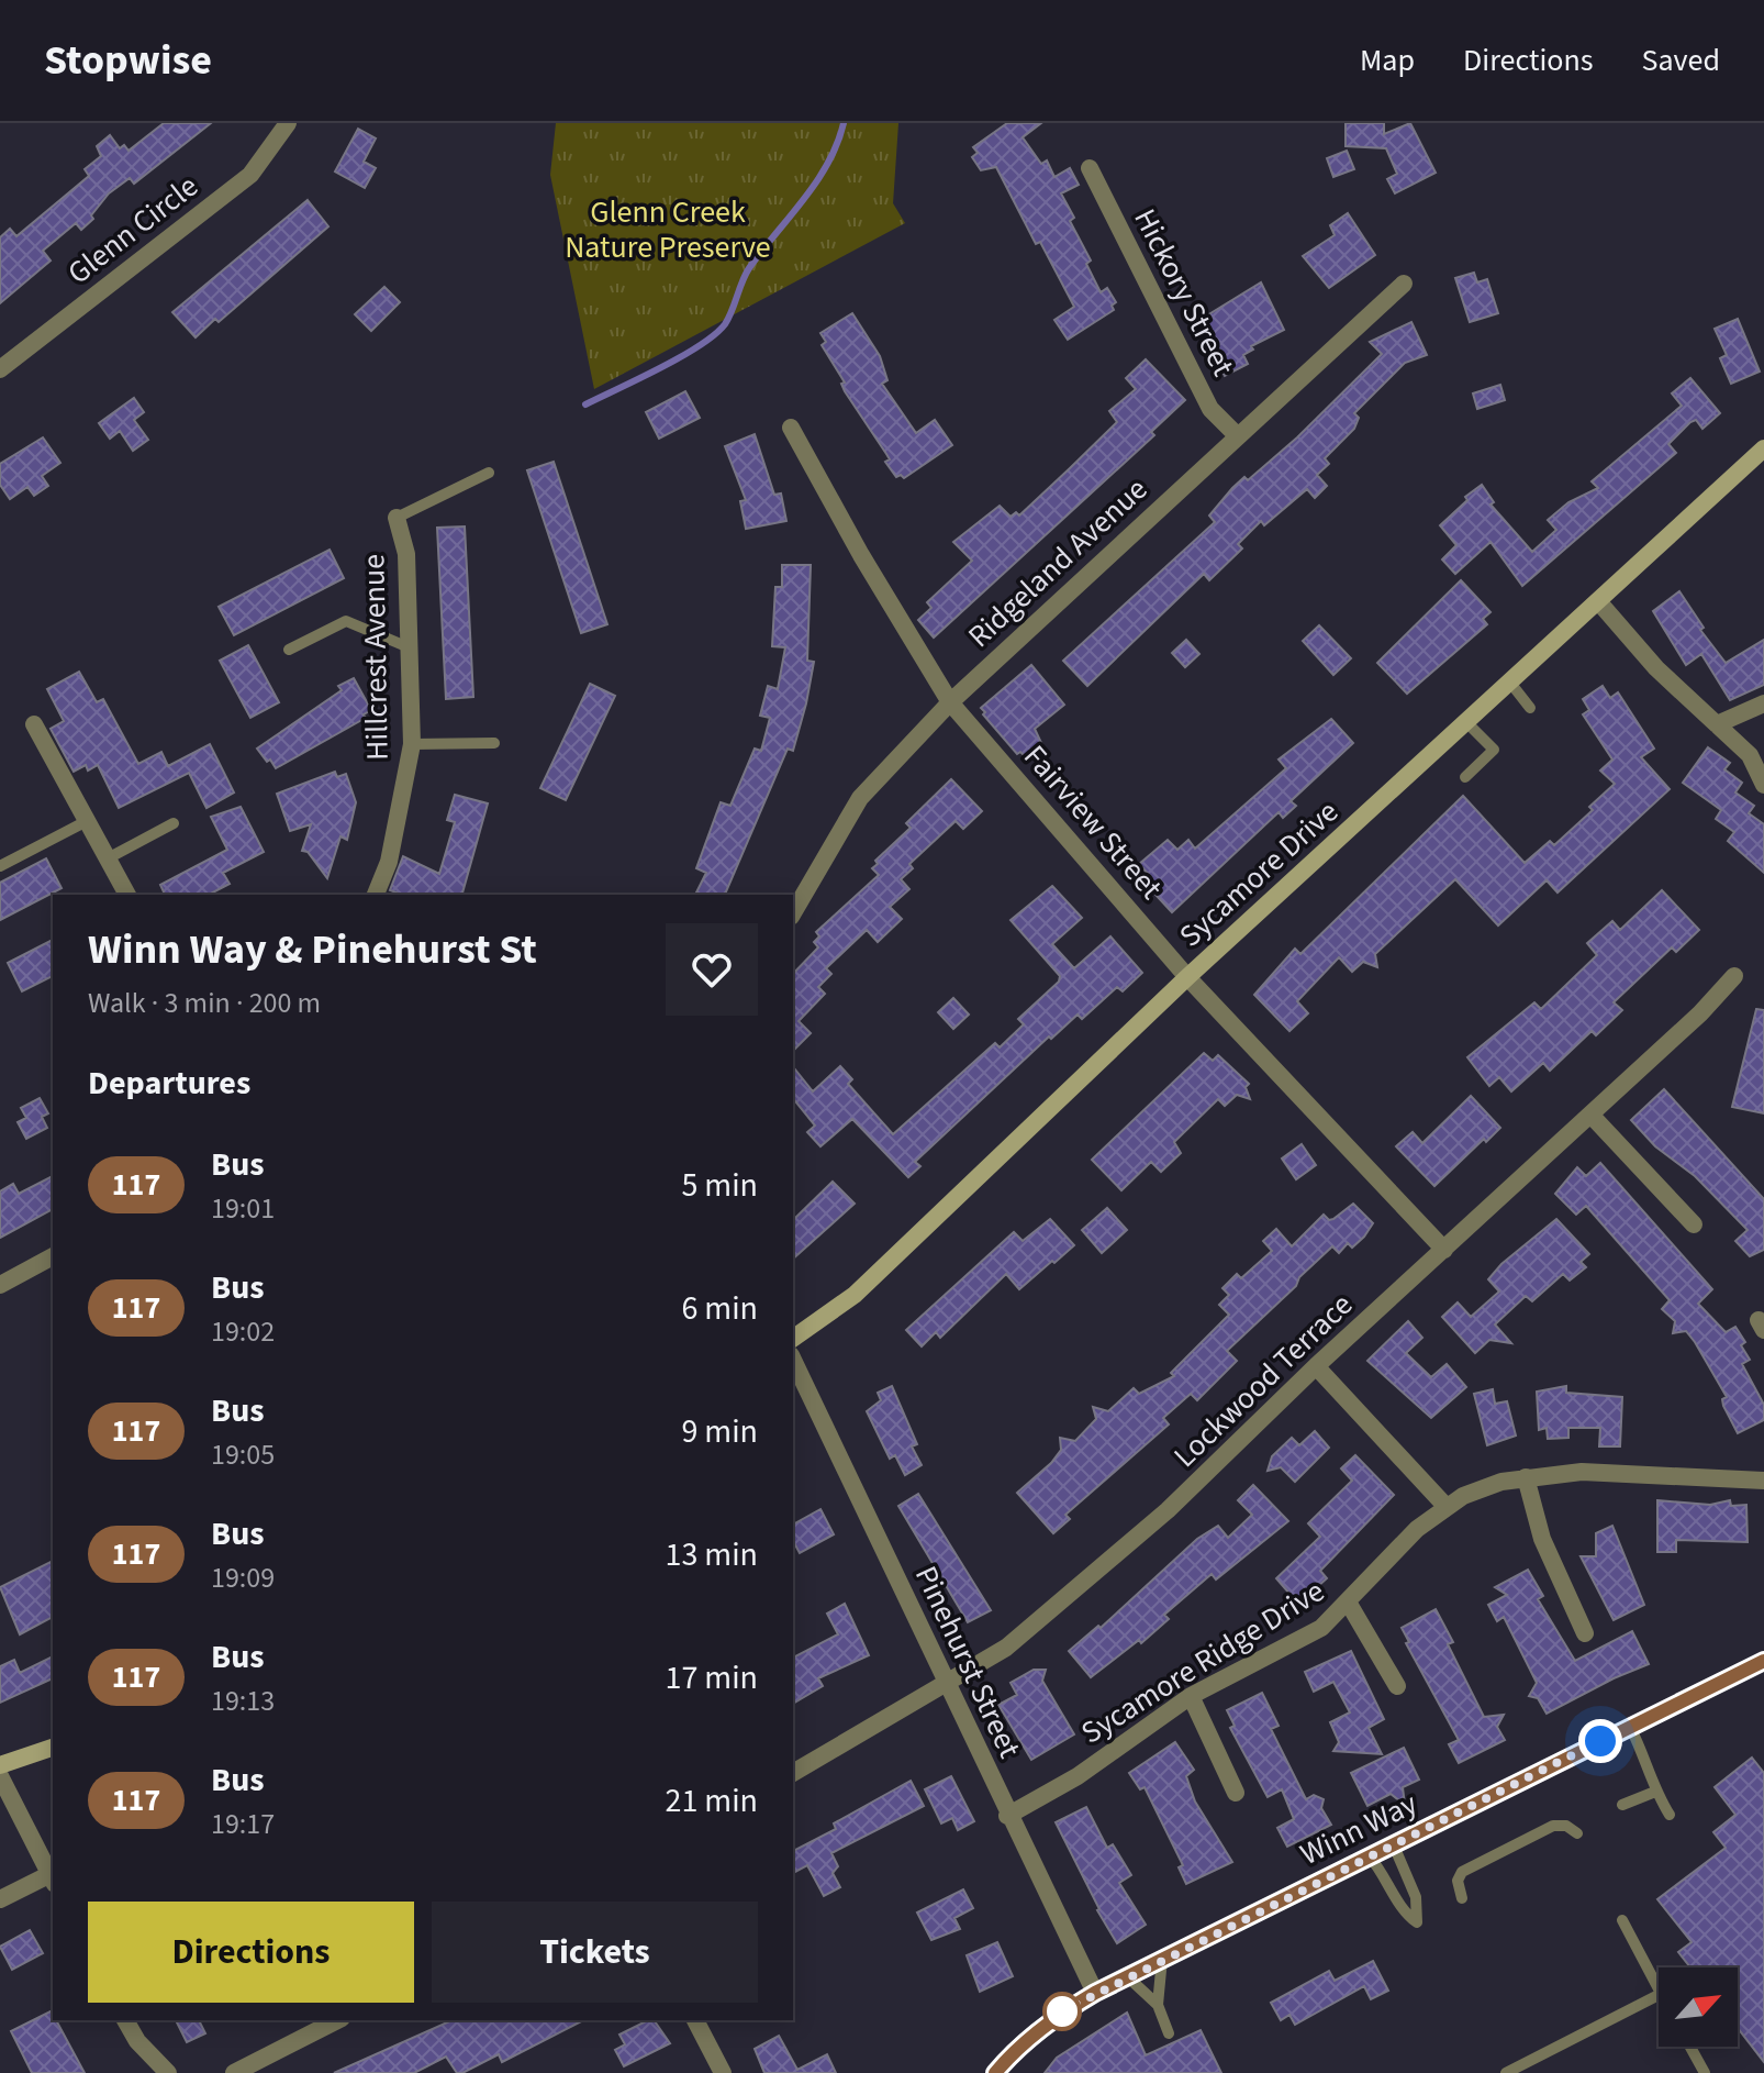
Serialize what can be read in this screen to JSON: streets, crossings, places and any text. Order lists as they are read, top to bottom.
{
  "streets": {
    "street": [
      "Glenn Circle",
      "Hickory Street",
      "Ridgeland Avenue",
      "Hillcrest Avenue",
      "Fairview Street",
      "Sycamore Drive",
      "Lockwood Terrace",
      "Pinehurst Street",
      "Sycamore Ridge Drive",
      "Winn Way"
    ]
  },
  "crossings": [
    ["Hickory Street", "Ridgeland Avenue"],
    ["Ridgeland Avenue", "Fairview Street"],
    ["Fairview Street", "Sycamore Drive"],
    ["Fairview Street", "Lockwood Terrace"],
    ["Lockwood Terrace", "Pinehurst Street"],
    ["Pinehurst Street", "Sycamore Ridge Drive"],
    ["Pinehurst Street", "Winn Way"]
  ],
  "parks": ["Glenn Creek Nature Preserve"],
  "lines": ["bus line 117"],
  "north": "top right",
  "page": {
    "header": "Stopwise",
    "nav": ["Map", "Directions", "Saved"],
    "heading": [
      ["Winn Way & Pinehurst St", "Walk · 3 min · 200 m"],
      "Departures"
    ],
    "list": [
      {
        "mark": "117",
        "name": "Bus",
        "note": "19:01",
        "value": "5 min"
      },
      {
        "mark": "117",
        "name": "Bus",
        "note": "19:02",
        "value": "6 min"
      },
      {
        "mark": "117",
        "name": "Bus",
        "note": "19:05",
        "value": "9 min"
      },
      {
        "mark": "117",
        "name": "Bus",
        "note": "19:09",
        "value": "13 min"
      },
      {
        "mark": "117",
        "name": "Bus",
        "note": "19:13",
        "value": "17 min"
      },
      {
        "mark": "117",
        "name": "Bus",
        "note": "19:17",
        "value": "21 min"
      }
    ],
    "buttons": ["Directions", "Tickets"]
  }
}
